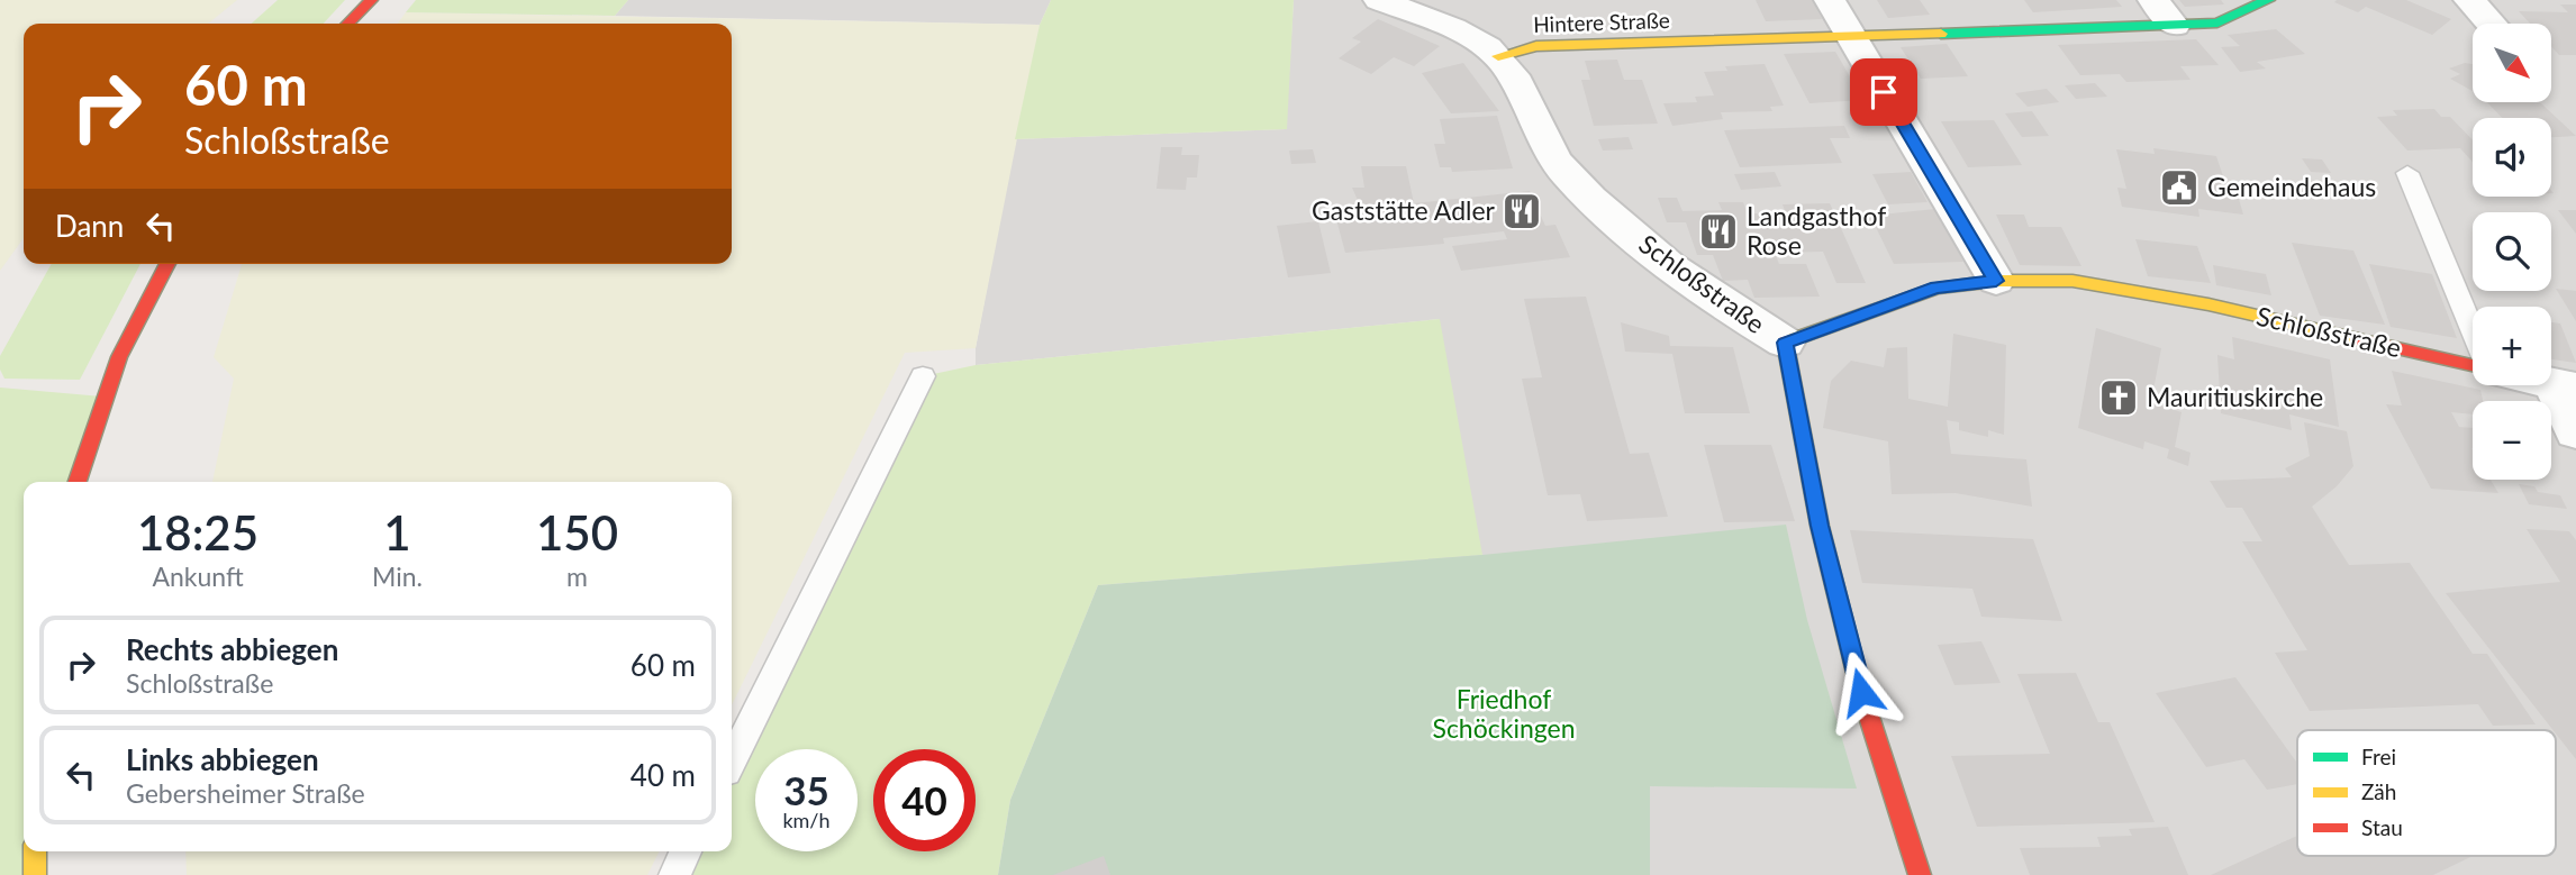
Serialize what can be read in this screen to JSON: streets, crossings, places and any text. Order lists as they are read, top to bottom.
{
  "streets": {
    "street": ["Hintere Straße", "Schloßstraße"]
  },
  "crossings": [
    ["Hintere Straße", "Schloßstraße"]
  ],
  "parks": ["Friedhof Schöckingen"],
  "places": {
    "public building": ["Gemeindehaus"],
    "restaurant": ["Gaststätte Adler", "Landgasthof Rose"],
    "church": ["Mauritiuskirche"]
  },
  "legend": ["Frei", "Zäh", "Stau"],
  "north": "bottom right",
  "page": {
    "map_buttons": ["+", "−"],
    "turn": ["60 m", "Schloßstraße"],
    "then": "Dann",
    "eta": [
      "18:25",
      "Ankunft",
      "1",
      "Min.",
      "150",
      "m"
    ],
    "list": [
      {
        "name": "Rechts abbiegen",
        "note": "Schloßstraße",
        "value": "60 m"
      },
      {
        "name": "Links abbiegen",
        "note": "Gebersheimer Straße",
        "value": "40 m"
      }
    ],
    "speed": "35 km/h",
    "limit": "40"
  }
}
